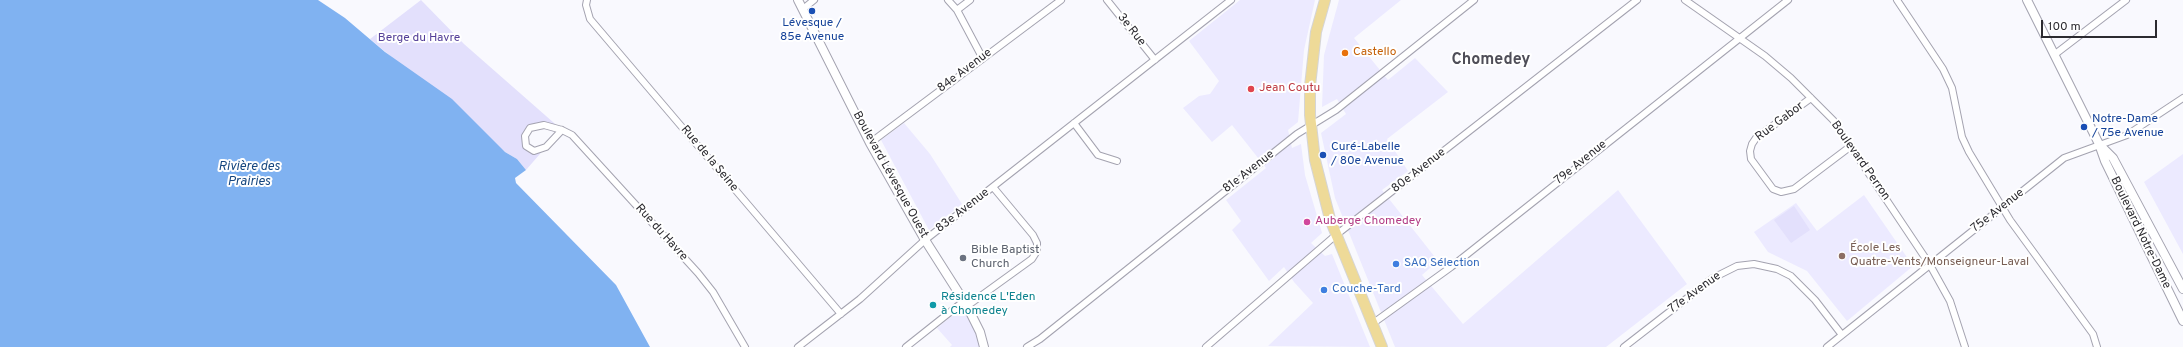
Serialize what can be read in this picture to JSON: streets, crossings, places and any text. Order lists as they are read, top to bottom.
{
  "streets": {
    "street": [
      "3e Rue",
      "84e Avenue",
      "Rue Gabor",
      "Rue de la Seine",
      "Boulevard Perron",
      "79e Avenue",
      "80e Avenue",
      "81e Avenue",
      "Boulevard Lévesque Ouest",
      "83e Avenue",
      "75e Avenue",
      "Rue du Havre",
      "Boulevard Notre-Dame",
      "77e Avenue"
    ]
  },
  "crossings": [
    ["3e Rue", "83e Avenue"],
    ["84e Avenue", "Boulevard Lévesque Ouest"],
    ["Rue Gabor", "Boulevard Perron"],
    ["Rue de la Seine", "83e Avenue"],
    ["Boulevard Perron", "79e Avenue"],
    ["Boulevard Perron", "75e Avenue"],
    ["Boulevard Lévesque Ouest", "83e Avenue"],
    ["75e Avenue", "Boulevard Notre-Dame"],
    ["75e Avenue", "77e Avenue"]
  ],
  "districts": ["Chomedey"],
  "water": ["Rivière des Prairies"],
  "parks": ["Berge du Havre"],
  "places": [
    "Lévesque / 85e Avenue",
    "Castello",
    "Jean Coutu",
    "Notre-Dame / 75e Avenue",
    "Curé-Labelle / 80e Avenue",
    "Auberge Chomedey",
    "École Les Quatre-Vents/Monseigneur-Laval",
    "Bible Baptist Church",
    "SAQ Sélection",
    "Couche-Tard",
    "Résidence L'Eden à Chomedey"
  ],
  "scale_bar": "100 m"
}
